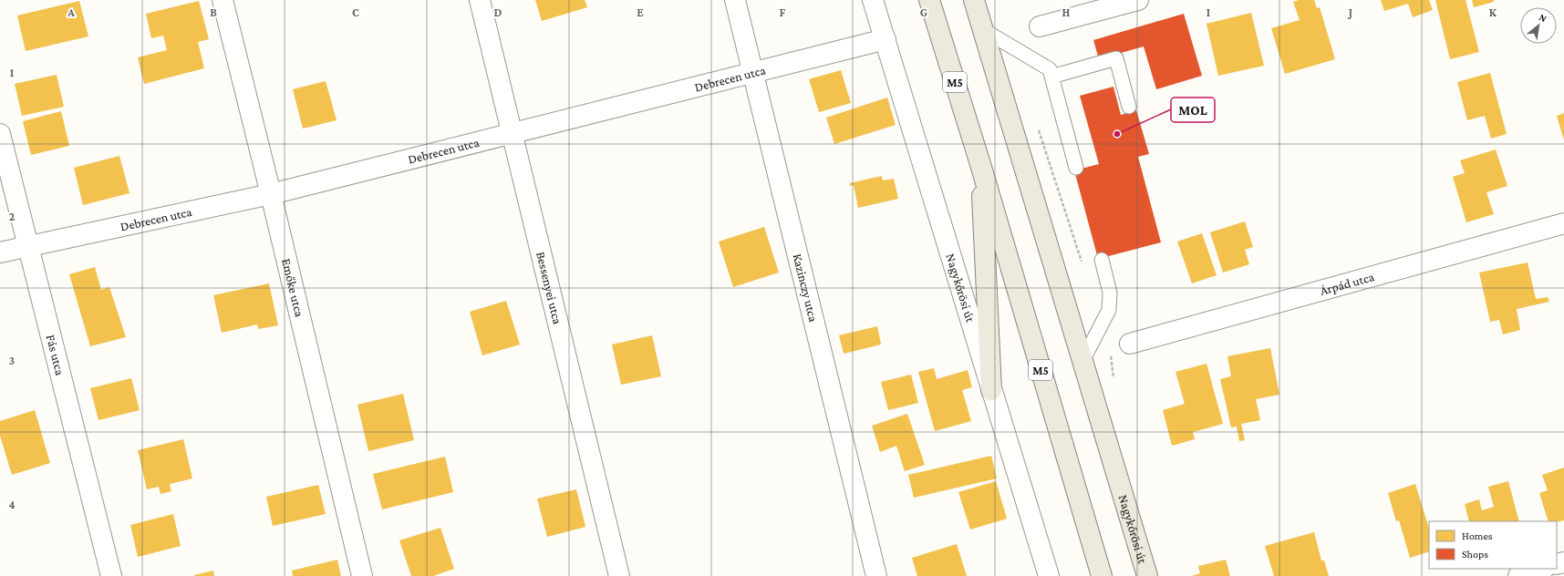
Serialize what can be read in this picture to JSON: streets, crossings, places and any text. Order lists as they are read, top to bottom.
{
  "streets": {
    "main road": ["M5", "Nagykőrösi út"],
    "street": [
      "Debrecen utca",
      "Árpád utca",
      "Emőke utca",
      "Bessenyei utca",
      "Kazinczy utca",
      "Fás utca"
    ]
  },
  "crossings": [
    ["Debrecen utca", "Emőke utca"],
    ["Debrecen utca", "Bessenyei utca"],
    ["Debrecen utca", "Kazinczy utca"],
    ["Debrecen utca", "Nagykőrösi út"],
    ["Debrecen utca", "Fás utca"]
  ],
  "places": ["MOL"],
  "legend": ["Homes", "Shops"],
  "north": "top right",
  "grid": {
    "columns": [
      "A",
      "B",
      "C",
      "D",
      "E",
      "F",
      "G",
      "H",
      "I",
      "J",
      "K"
    ],
    "rows": [
      "1",
      "2",
      "3",
      "4"
    ]
  }
}
